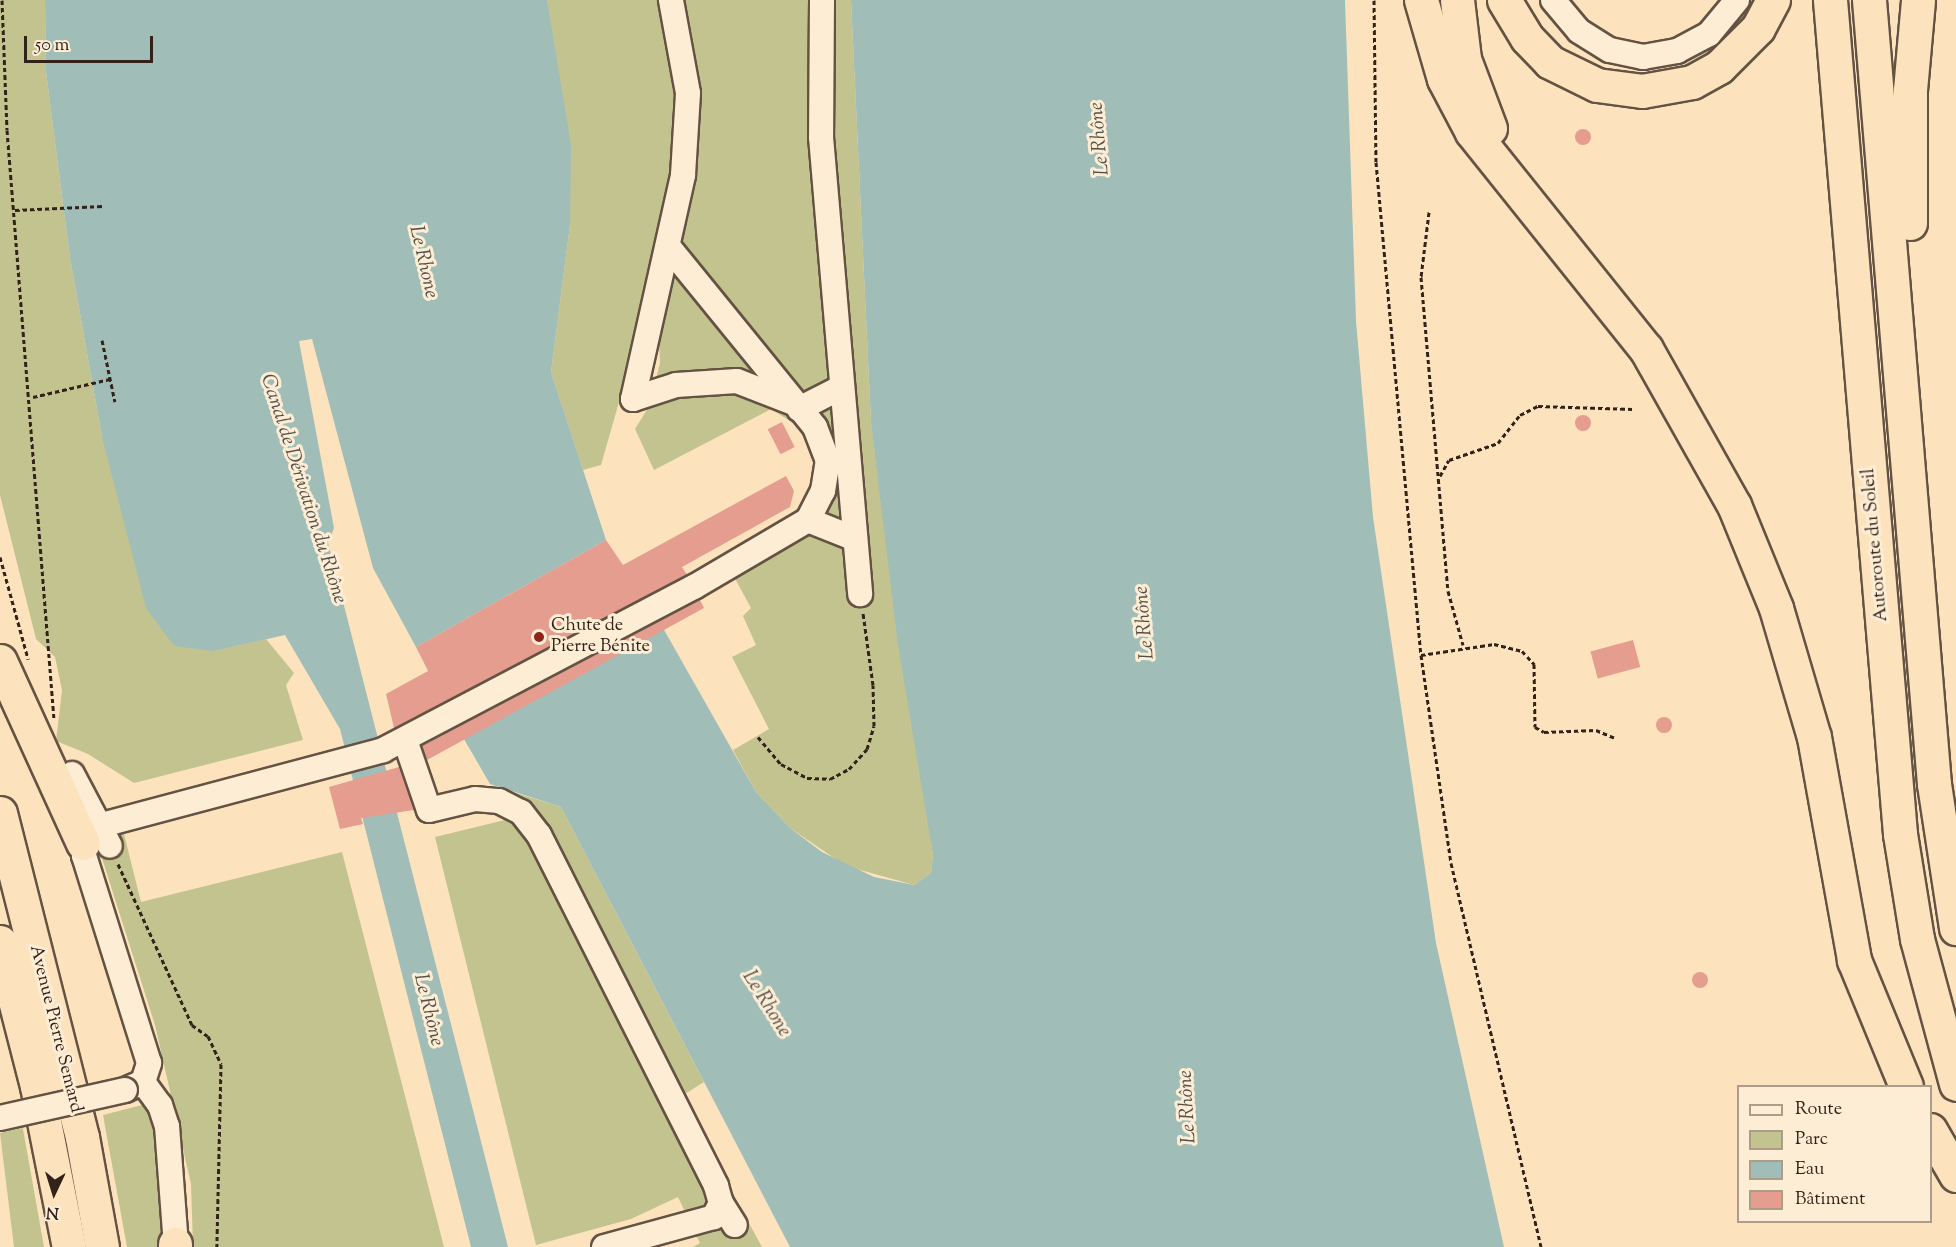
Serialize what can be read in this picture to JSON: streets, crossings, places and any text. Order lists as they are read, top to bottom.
{
  "streets": {
    "highway": ["Autoroute du Soleil", "Avenue Pierre Semard"]
  },
  "water": ["Le Rhône", "Le Rhone", "Canal de Dérivation du Rhône"],
  "places": ["Chute de Pierre Bénite"],
  "legend": [
    "Route",
    "Parc",
    "Eau",
    "Bâtiment"
  ],
  "scale_bar": "50 m",
  "north": "bottom"
}
